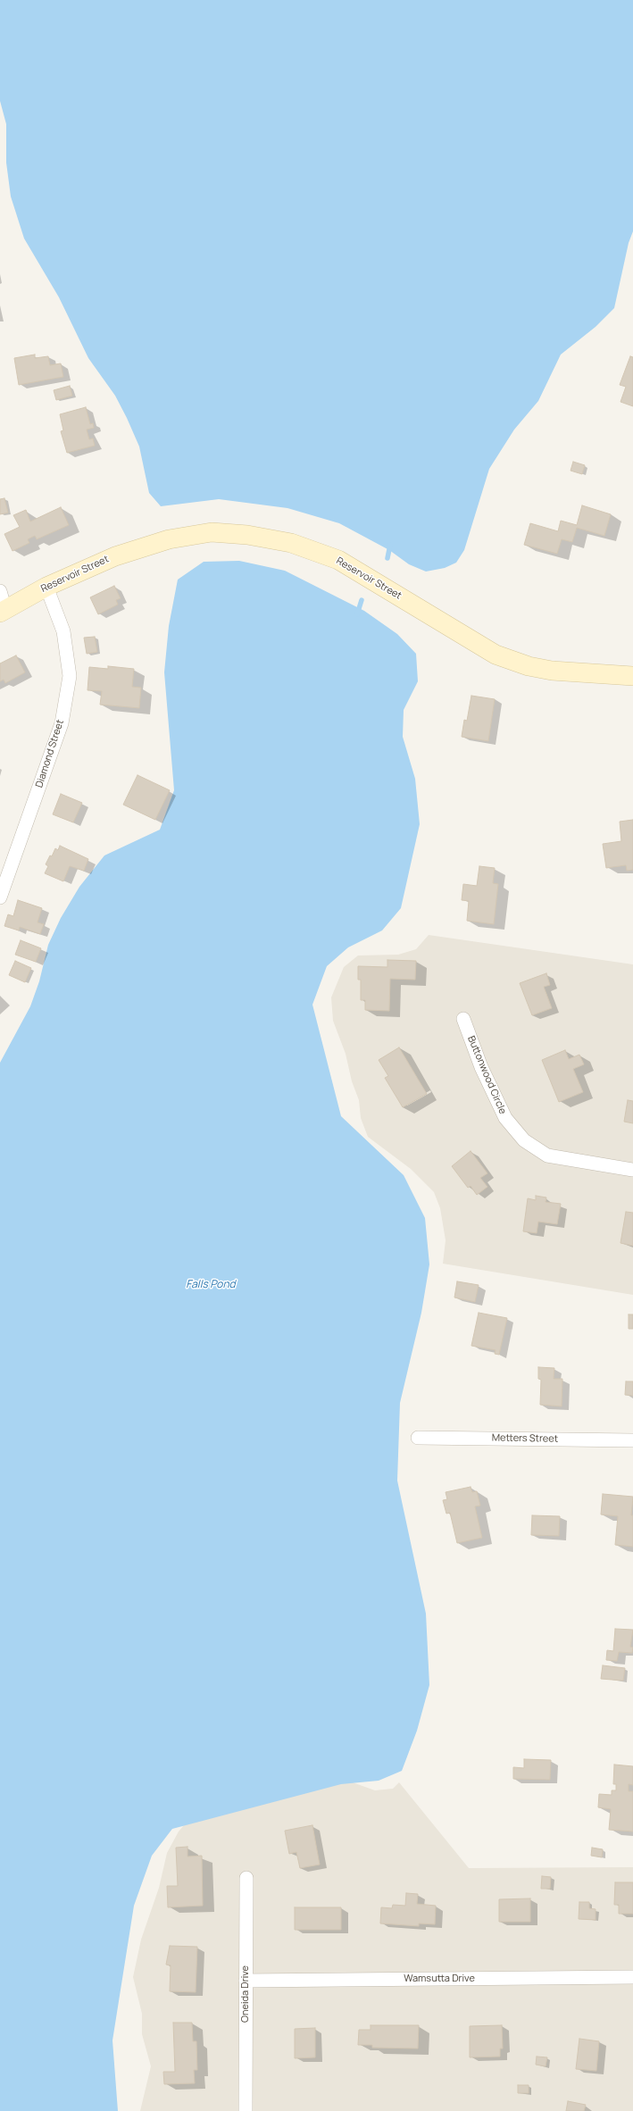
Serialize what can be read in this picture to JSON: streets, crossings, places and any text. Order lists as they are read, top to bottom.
{
  "streets": {
    "street": [
      "Reservoir Street",
      "Diamond Street",
      "Buttonwood Circle",
      "Metters Street",
      "Wamsutta Drive",
      "Oneida Drive"
    ]
  },
  "crossings": [
    ["Reservoir Street", "Diamond Street"],
    ["Wamsutta Drive", "Oneida Drive"]
  ],
  "water": ["Falls Pond"]
}
